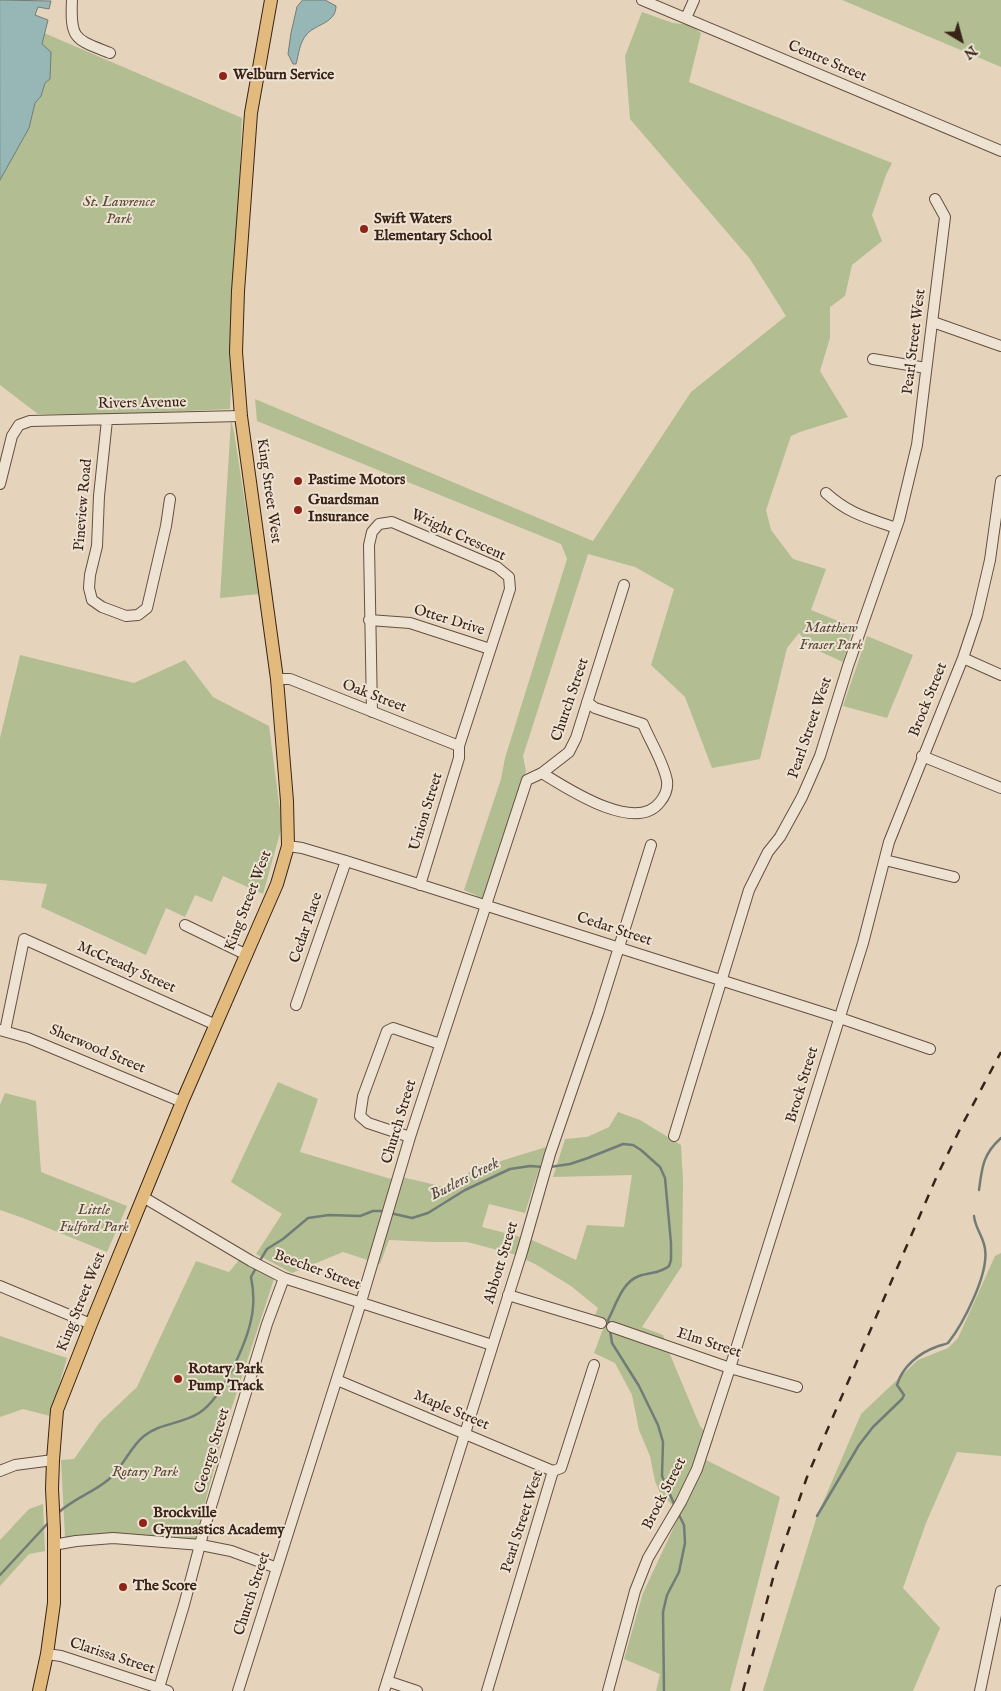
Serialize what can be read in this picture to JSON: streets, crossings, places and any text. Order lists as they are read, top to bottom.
{
  "streets": {
    "main road": ["King Street West"],
    "street": [
      "Centre Street",
      "Pearl Street West",
      "Rivers Avenue",
      "Pineview Road",
      "Wright Crescent",
      "Otter Drive",
      "Oak Street",
      "Church Street",
      "Brock Street",
      "Union Street",
      "Cedar Place",
      "Cedar Street",
      "McCready Street",
      "Sherwood Street",
      "Abbott Street",
      "Beecher Street",
      "Elm Street",
      "Maple Street",
      "George Street",
      "Clarissa Street"
    ]
  },
  "crossings": [
    ["Pearl Street West", "Cedar Street"],
    ["Pearl Street West", "Maple Street"],
    ["Rivers Avenue", "King Street West"],
    ["Rivers Avenue", "Pineview Road"],
    ["King Street West", "Oak Street"],
    ["King Street West", "Cedar Street"],
    ["King Street West", "McCready Street"],
    ["King Street West", "Sherwood Street"],
    ["King Street West", "Beecher Street"],
    ["King Street West", "Clarissa Street"],
    ["Wright Crescent", "Otter Drive"],
    ["Wright Crescent", "Oak Street"],
    ["Wright Crescent", "Union Street"],
    ["Oak Street", "Union Street"],
    ["Church Street", "Cedar Street"],
    ["Church Street", "Beecher Street"],
    ["Church Street", "Maple Street"],
    ["Brock Street", "Cedar Street"],
    ["Brock Street", "Elm Street"],
    ["Union Street", "Cedar Street"],
    ["Cedar Place", "Cedar Street"],
    ["Cedar Street", "Abbott Street"],
    ["McCready Street", "Sherwood Street"],
    ["Abbott Street", "Beecher Street"],
    ["Abbott Street", "Maple Street"],
    ["Beecher Street", "George Street"],
    ["George Street", "Clarissa Street"]
  ],
  "water": ["Butlers Creek"],
  "parks": [
    "St. Lawrence Park",
    "Matthew Fraser Park",
    "Little Fulford Park",
    "Rotary Park"
  ],
  "places": [
    "Welburn Service",
    "Swift Waters Elementary School",
    "Pastime Motors",
    "Guardsman Insurance",
    "Rotary Park Pump Track",
    "Brockville Gymnastics Academy",
    "The Score"
  ],
  "north": "bottom right"
}
